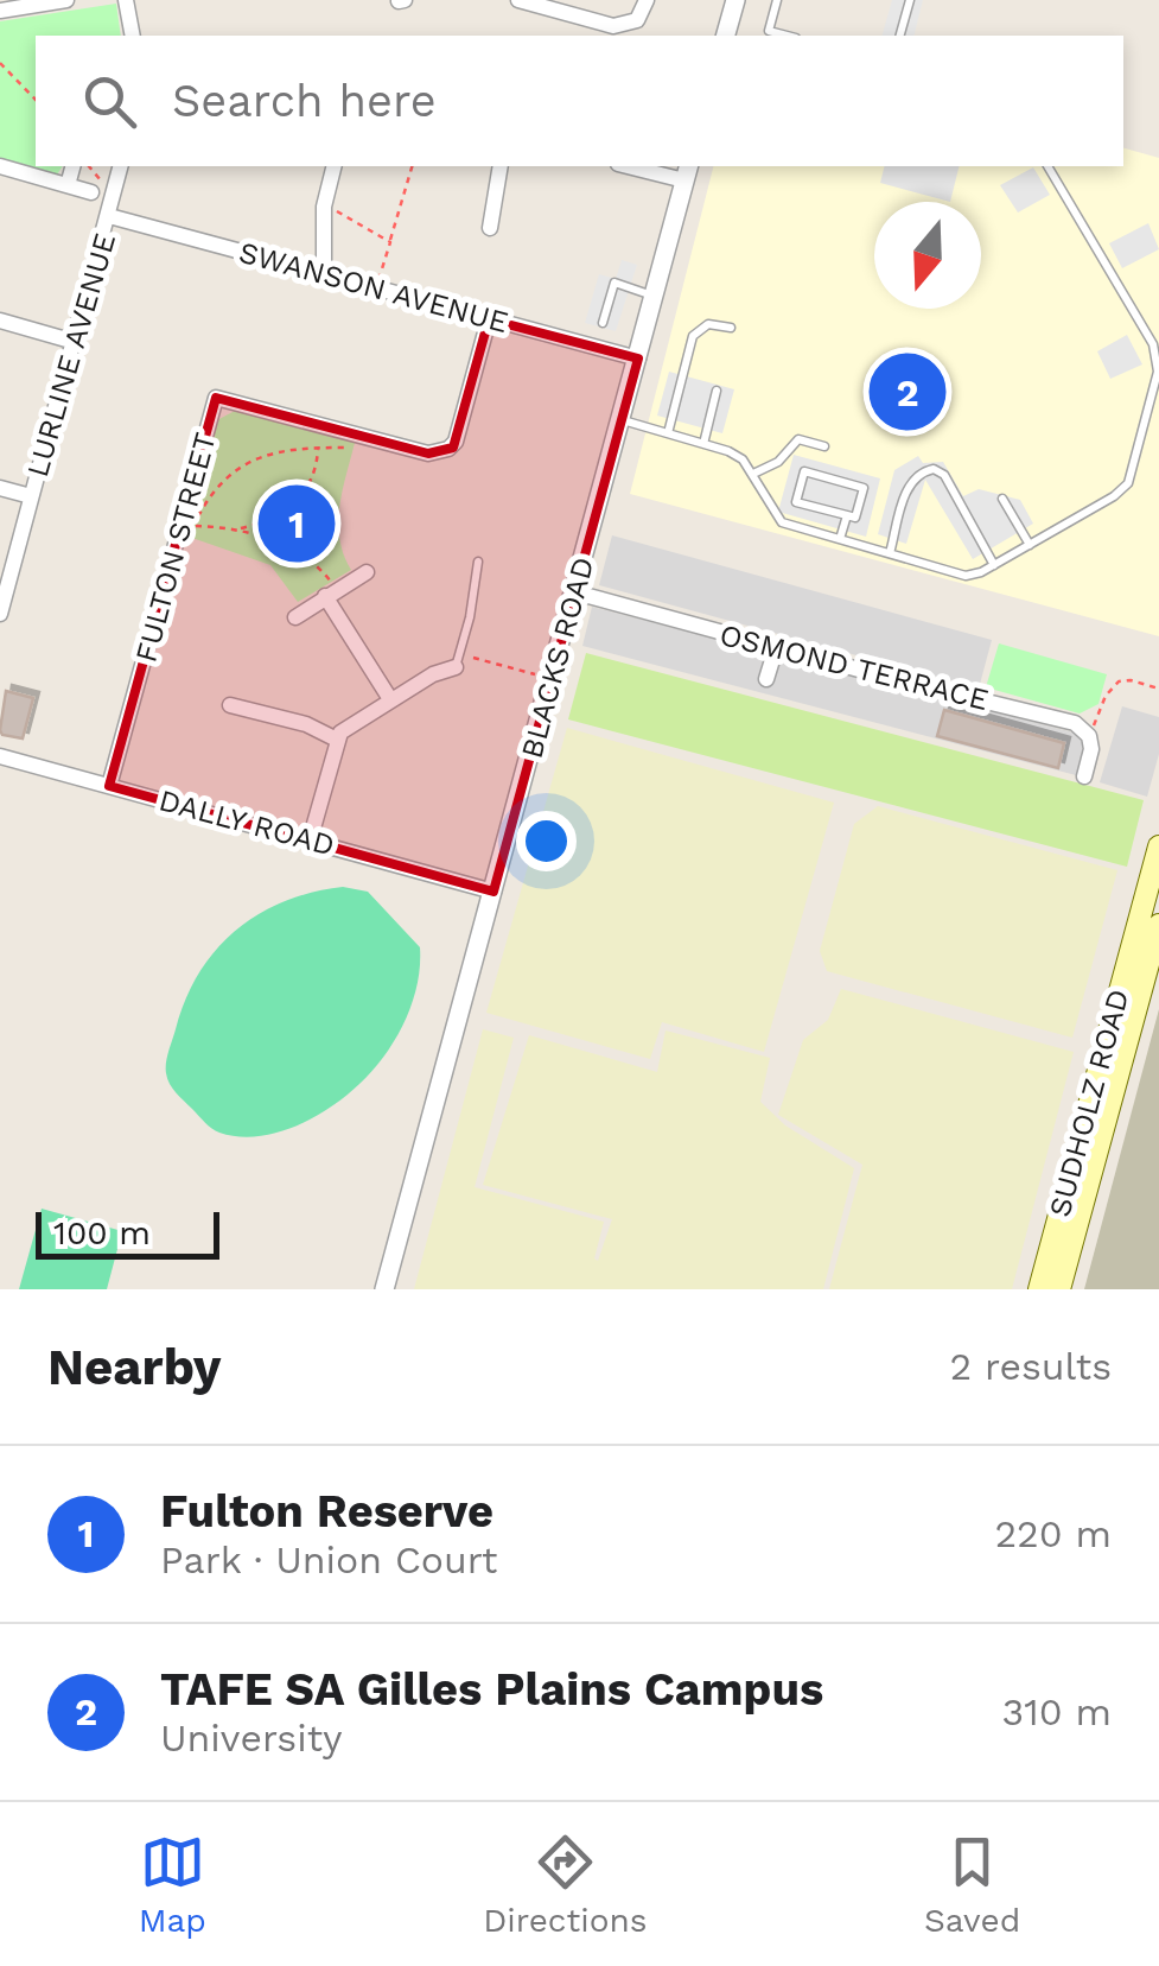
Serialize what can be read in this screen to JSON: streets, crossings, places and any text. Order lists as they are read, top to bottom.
{
  "streets": {
    "main road": ["SUDHOLZ ROAD"],
    "street": [
      "SWANSON AVENUE",
      "LURLINE AVENUE",
      "FULTON STREET",
      "BLACKS ROAD",
      "OSMOND TERRACE",
      "DALLY ROAD"
    ]
  },
  "crossings": [
    ["SWANSON AVENUE", "LURLINE AVENUE"],
    ["SWANSON AVENUE", "FULTON STREET"],
    ["SWANSON AVENUE", "BLACKS ROAD"],
    ["FULTON STREET", "DALLY ROAD"],
    ["BLACKS ROAD", "OSMOND TERRACE"],
    ["BLACKS ROAD", "DALLY ROAD"]
  ],
  "scale_bar": "100 m",
  "north": "bottom",
  "page": {
    "search": "Search here",
    "pins": ["2", "1"],
    "scale": "100 m",
    "heading": ["Nearby", "2 results"],
    "list": [
      {
        "mark": "1",
        "name": "Fulton Reserve",
        "note": "Park · Union Court",
        "value": "220 m"
      },
      {
        "mark": "2",
        "name": "TAFE SA Gilles Plains Campus",
        "note": "University",
        "value": "310 m"
      }
    ],
    "nav": ["Map", "Directions", "Saved"]
  }
}
